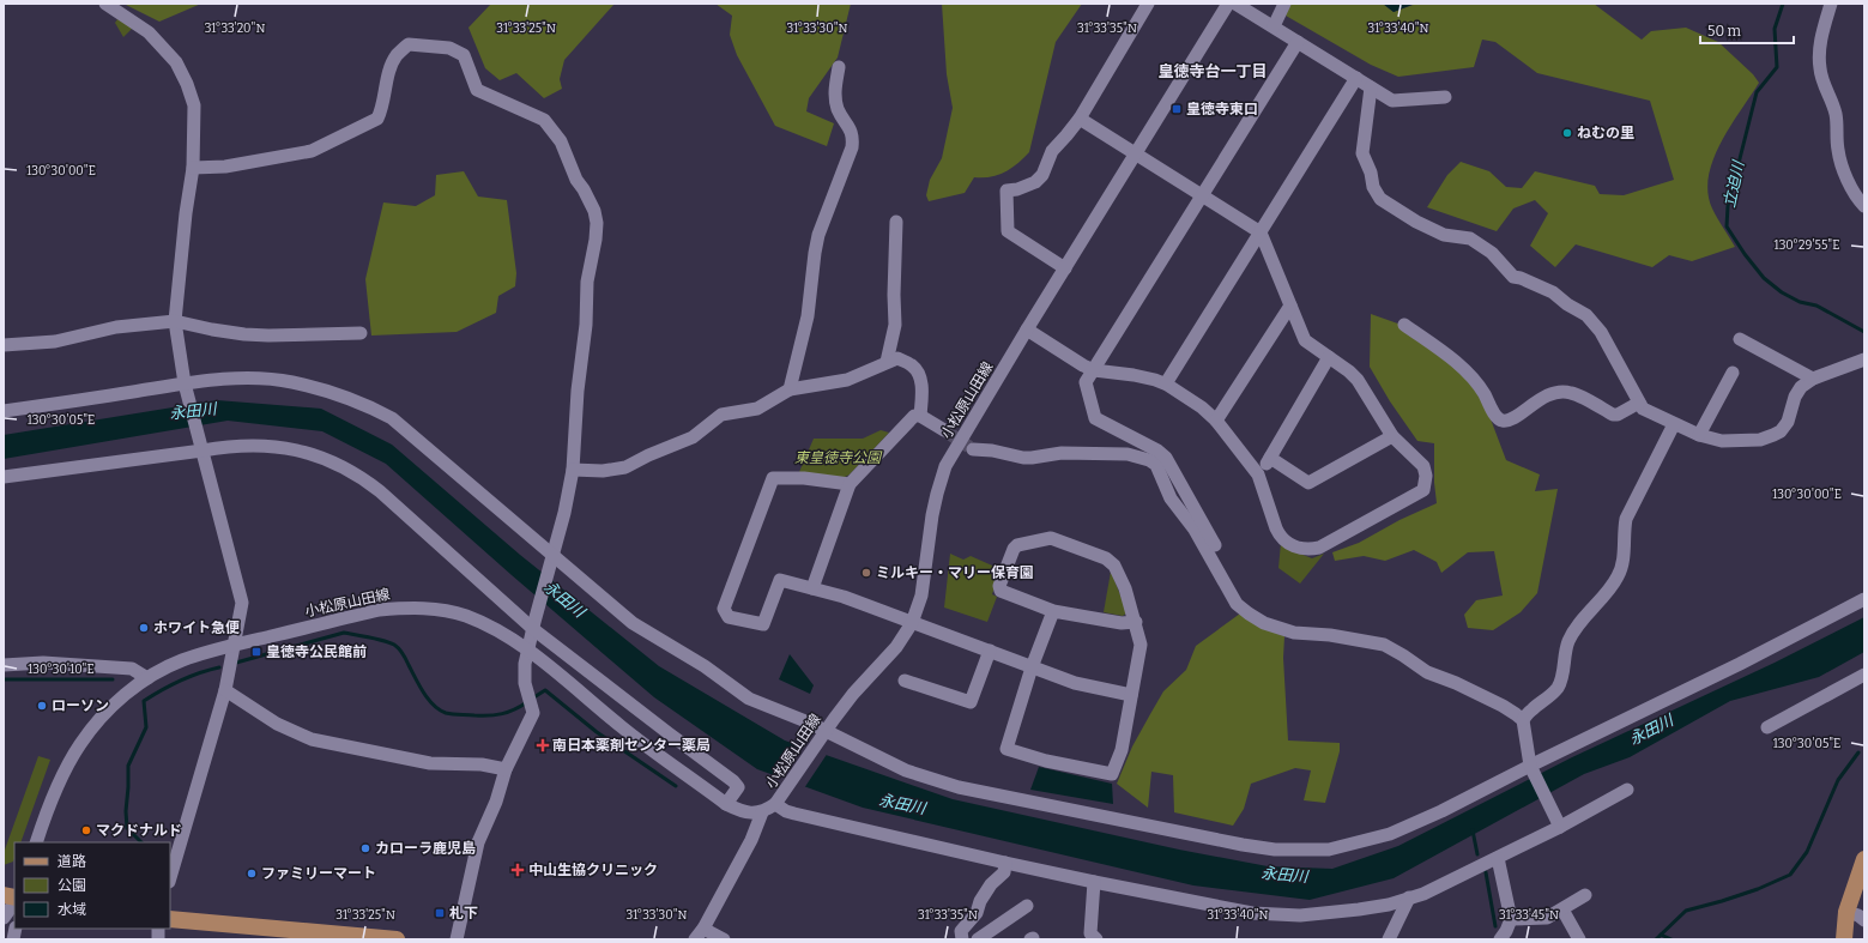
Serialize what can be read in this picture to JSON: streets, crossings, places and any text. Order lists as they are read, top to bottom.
{
  "streets": {
    "street": ["小松原山田線"]
  },
  "districts": ["皇徳寺台一丁目"],
  "water": ["立迫川", "永田川"],
  "parks": ["東皇徳寺公園"],
  "places": {
    "transit": ["皇徳寺東口", "皇徳寺公民館前", "札下"],
    "other": [
      "ねむの里",
      "ミルキー・マリー保育園",
      "ホワイト急便",
      "ローソン",
      "マクドナルド",
      "カローラ鹿児島",
      "ファミリーマート"
    ],
    "health": ["南日本薬剤センター薬局", "中山生協クリニック"]
  },
  "legend": ["道路", "公園", "水域"],
  "scale_bar": "50 m",
  "coordinates": [
    "31°33'20\"N",
    "31°33'25\"N",
    "31°33'30\"N",
    "31°33'35\"N",
    "31°33'40\"N",
    "130°30'00\"E",
    "130°29'55\"E",
    "130°30'05\"E",
    "130°30'10\"E",
    "31°33'45\"N"
  ]
}
